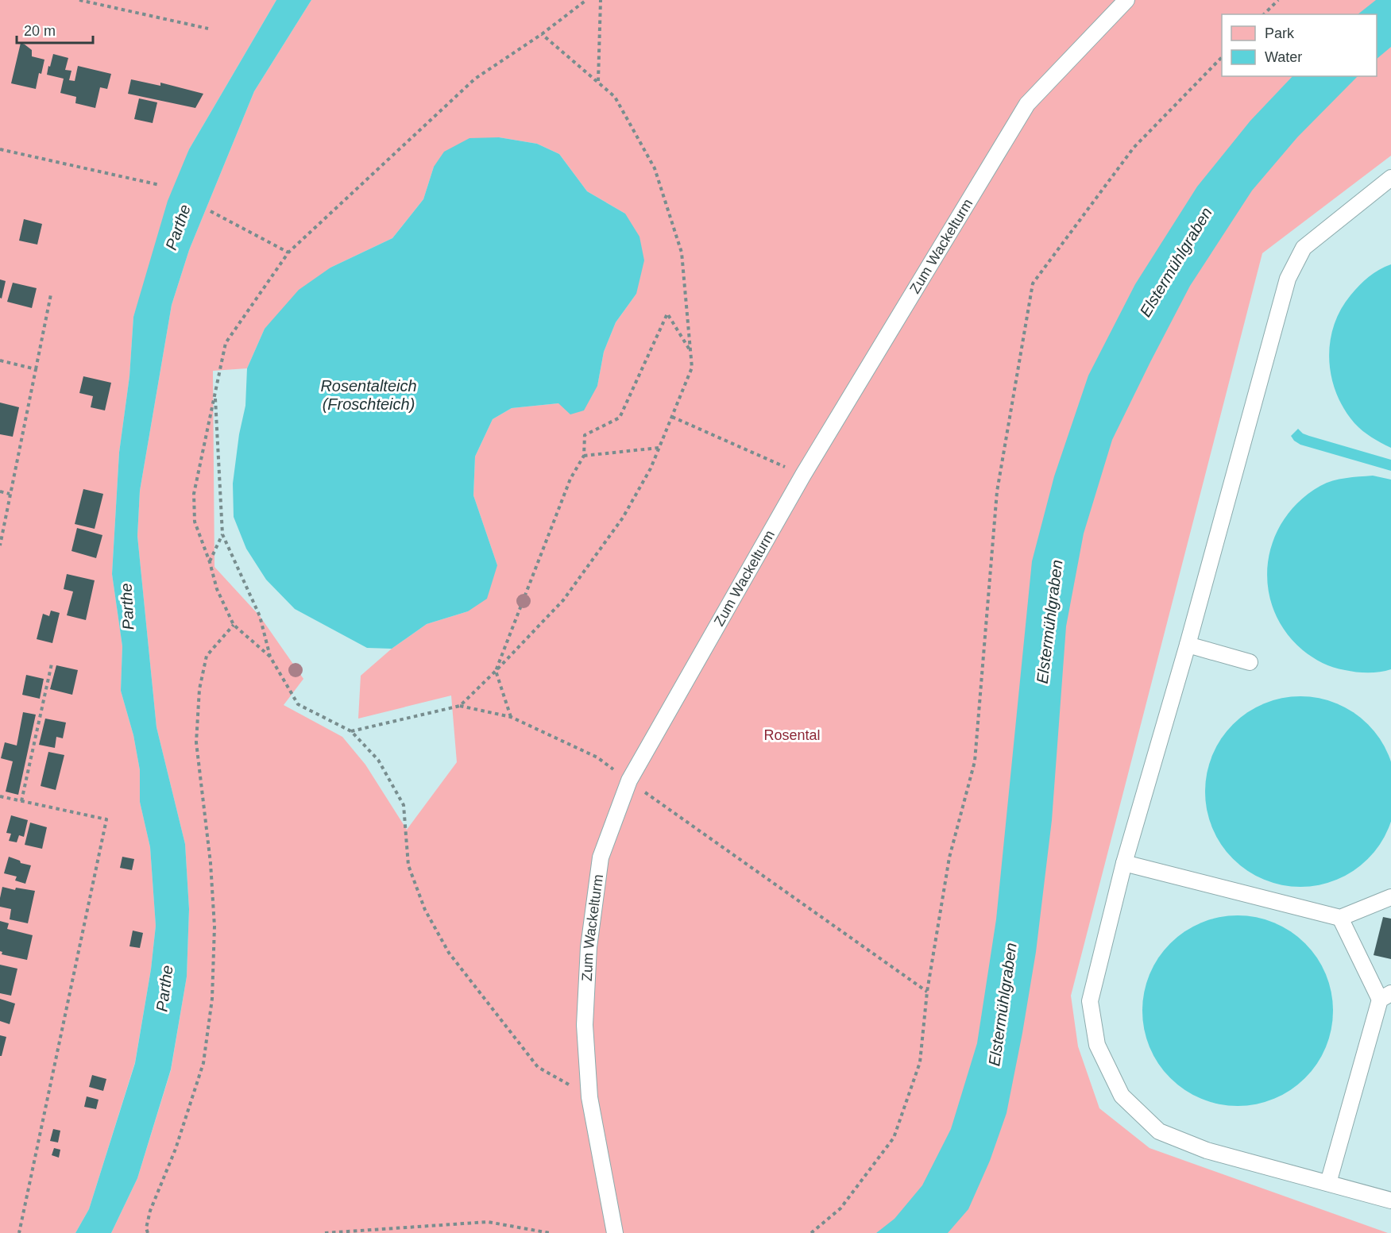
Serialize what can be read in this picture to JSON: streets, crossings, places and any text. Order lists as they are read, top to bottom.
{
  "streets": {
    "lane": ["Zum Wackelturm"]
  },
  "water": ["Parthe", "Elstermühlgraben", "Rosentalteich (Froschteich)"],
  "parks": ["Rosental"],
  "legend": ["Park", "Water"],
  "scale_bar": "20 m"
}
